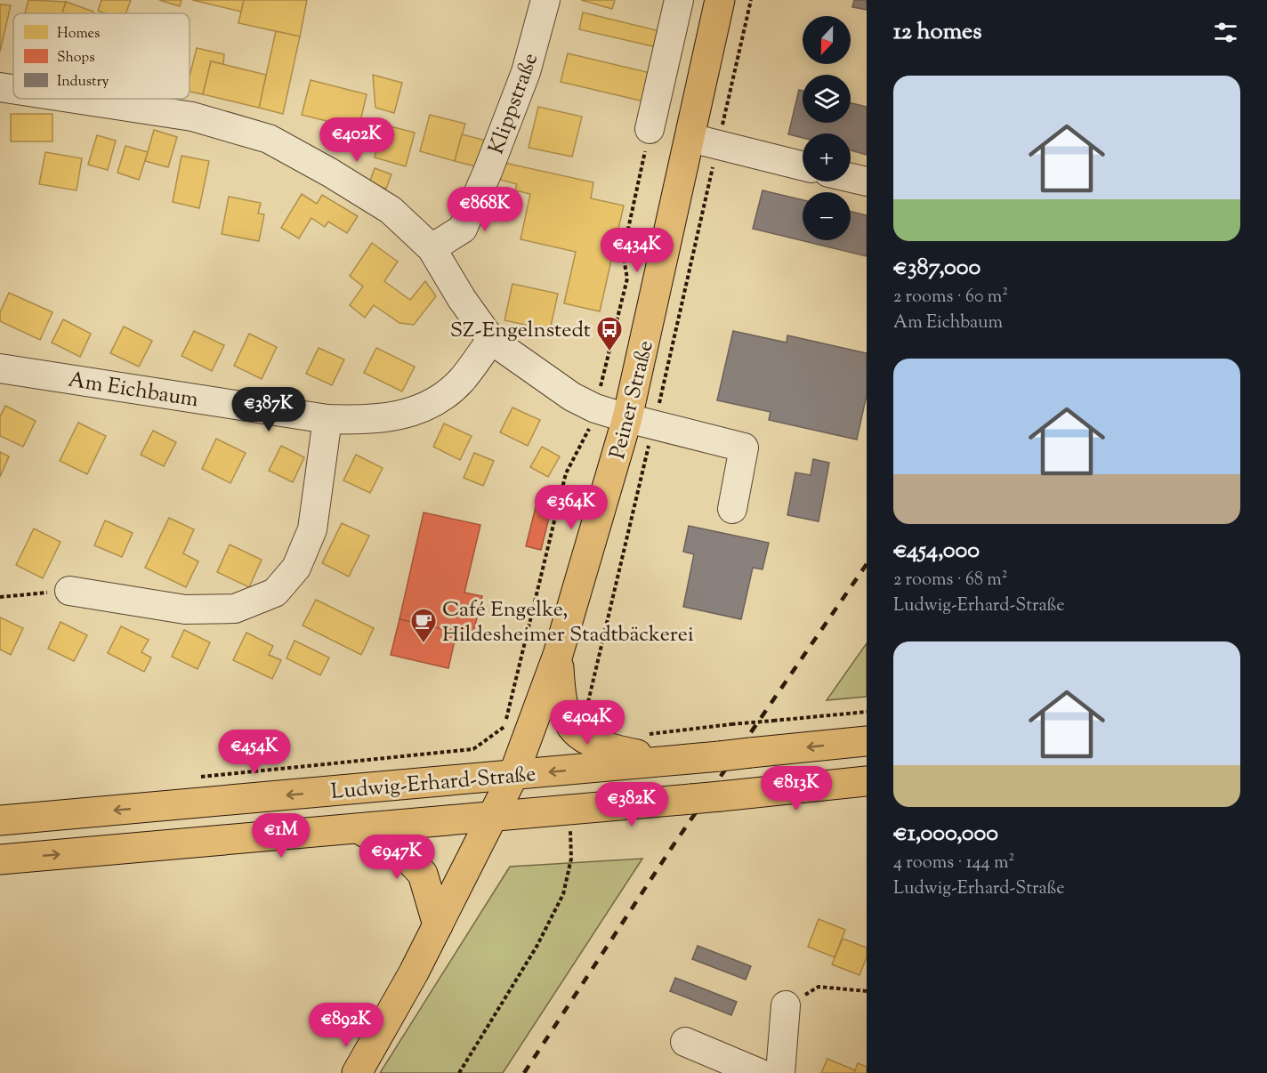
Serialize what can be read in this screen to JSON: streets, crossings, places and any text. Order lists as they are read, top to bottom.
{
  "streets": {
    "main road": ["Peiner Straße", "Ludwig-Erhard-Straße"],
    "street": ["Klippstraße", "Am Eichbaum"]
  },
  "crossings": [
    ["Peiner Straße", "Ludwig-Erhard-Straße"]
  ],
  "places": {
    "bus stop": ["SZ-Engelnstedt"],
    "cafe": ["Café Engelke, Hildesheimer Stadtbäckerei"]
  },
  "legend": ["Homes", "Shops", "Industry"],
  "north": "bottom",
  "page": {
    "heading": "12 homes",
    "map_buttons": ["+", "−"],
    "list": [
      {
        "name": "€387,000",
        "note": "2 rooms · 60 m² · Am Eichbaum"
      },
      {
        "name": "€454,000",
        "note": "2 rooms · 68 m² · Ludwig-Erhard-Straße"
      },
      {
        "name": "€1,000,000",
        "note": "4 rooms · 144 m² · Ludwig-Erhard-Straße"
      }
    ],
    "price": [
      "€402K",
      "€868K",
      "€434K",
      "€387K",
      "€364K",
      "€404K",
      "€454K",
      "€813K",
      "€382K",
      "€1M",
      "€947K",
      "€892K"
    ]
  }
}
